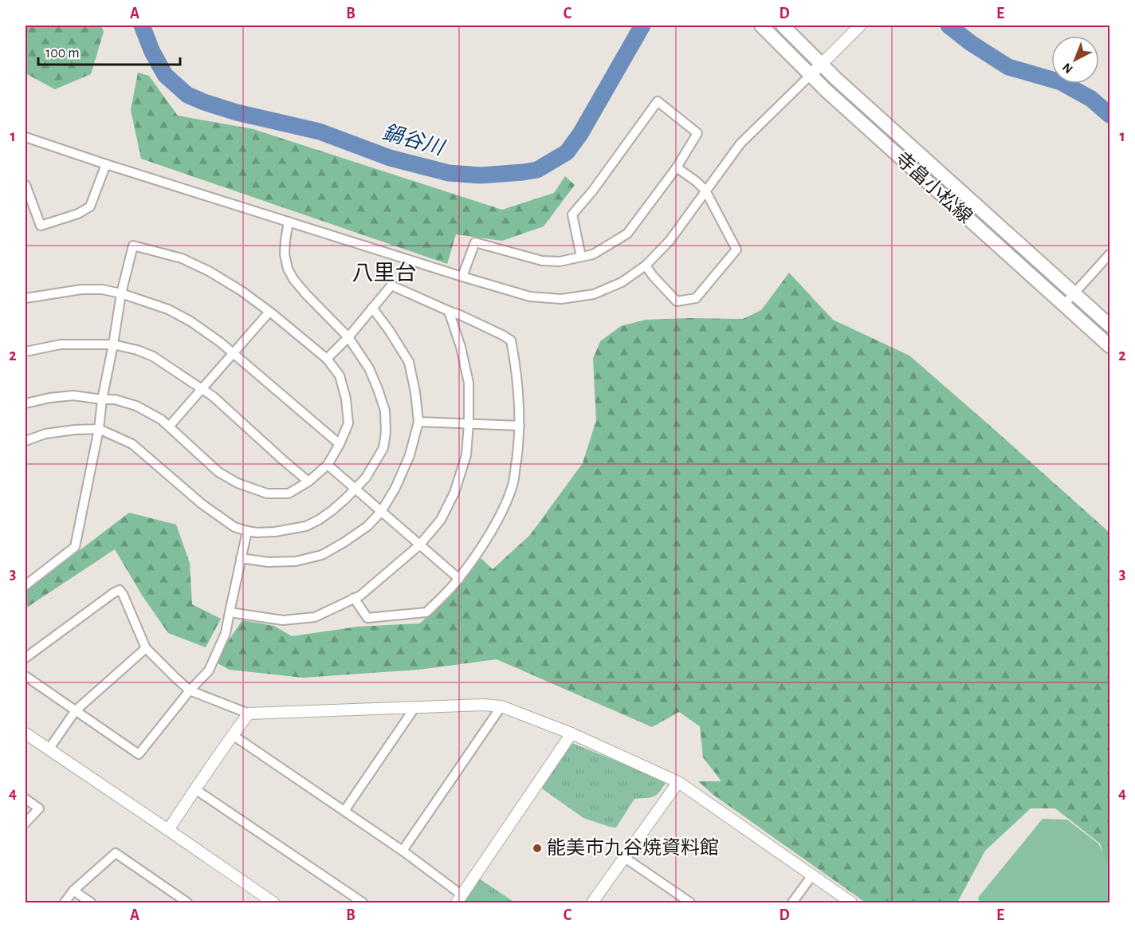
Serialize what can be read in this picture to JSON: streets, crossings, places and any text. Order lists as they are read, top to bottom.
{
  "streets": {
    "main road": ["寺畠小松線"]
  },
  "districts": ["八里台"],
  "water": ["鍋谷川"],
  "places": ["能美市九谷焼資料館"],
  "scale_bar": "100 m",
  "north": "bottom left",
  "grid": {
    "columns": [
      "A",
      "B",
      "C",
      "D",
      "E"
    ],
    "rows": [
      "1",
      "2",
      "3",
      "4"
    ]
  }
}
